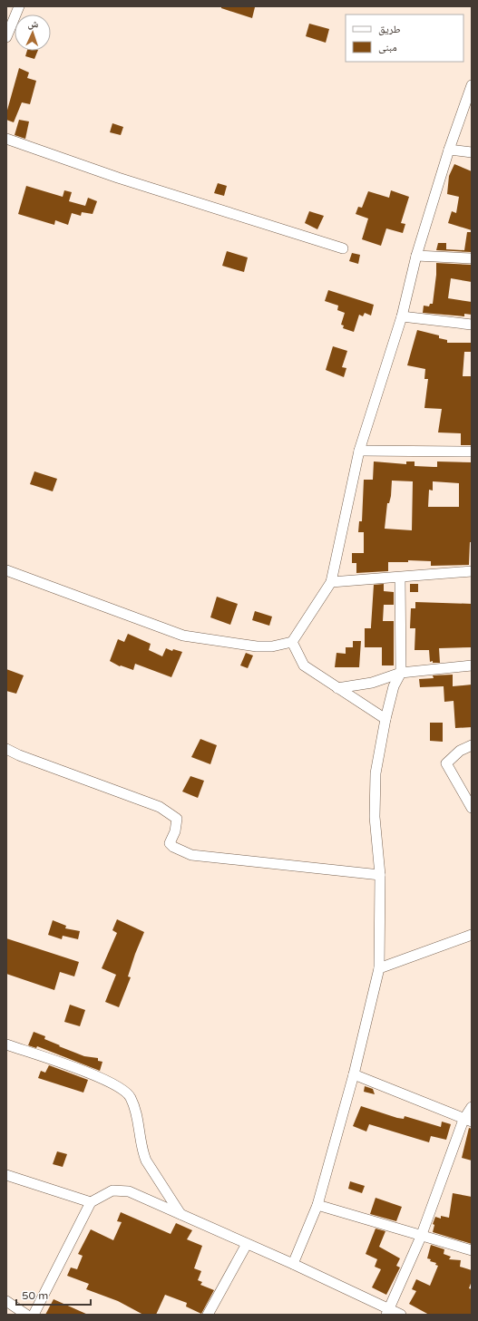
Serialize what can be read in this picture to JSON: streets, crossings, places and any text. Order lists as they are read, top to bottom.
{
  "legend": ["طريق", "مبنى"],
  "scale_bar": "50 m",
  "north": "top"
}
